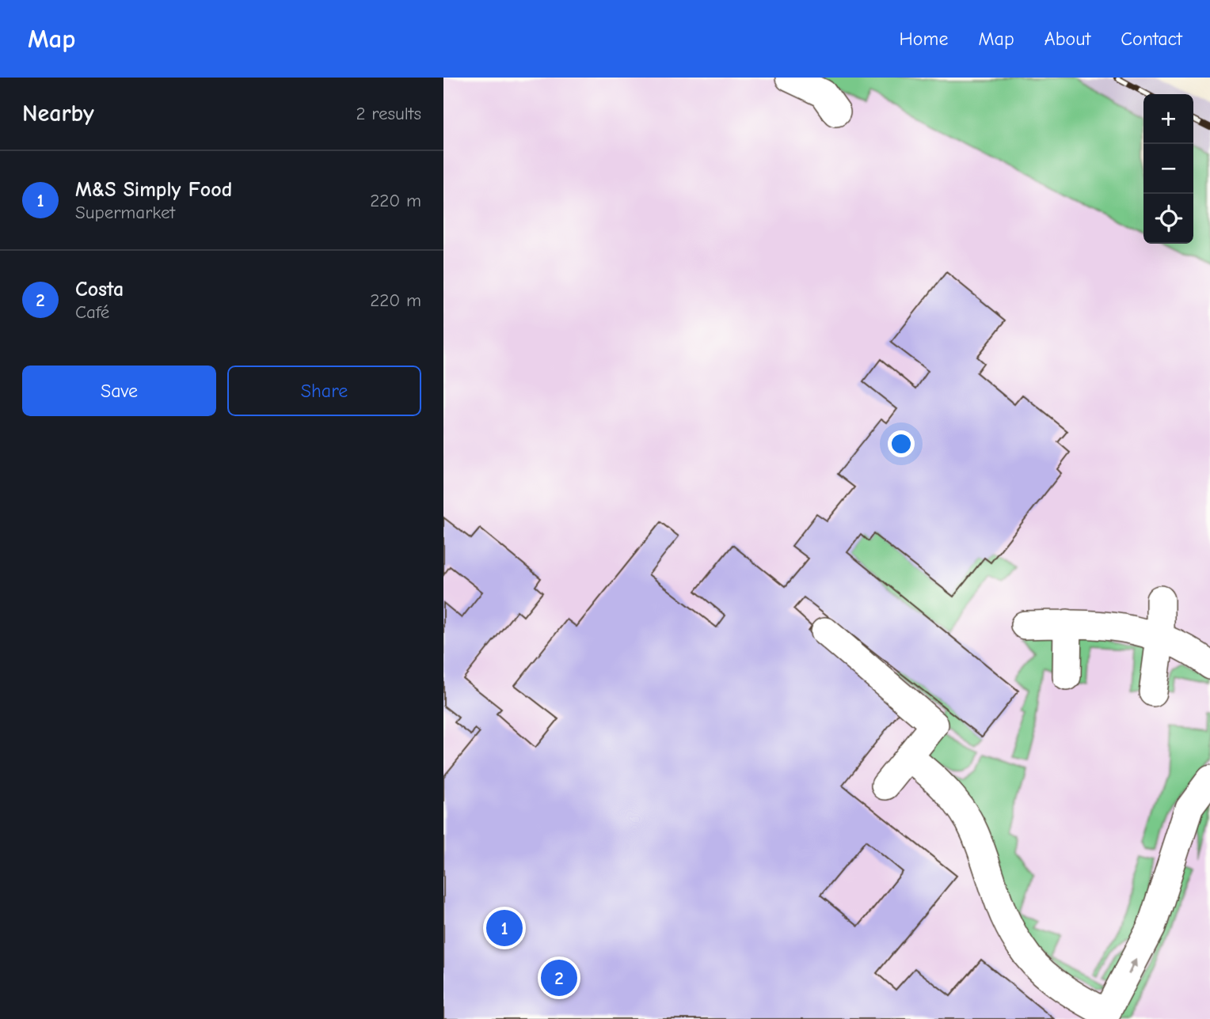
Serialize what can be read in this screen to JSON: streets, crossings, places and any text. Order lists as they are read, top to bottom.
{
  "page": {
    "header": "Map",
    "nav": [
      "Home",
      "Map",
      "About",
      "Contact"
    ],
    "heading": ["Nearby", "2 results"],
    "map_buttons": ["+", "−"],
    "list": [
      {
        "mark": "1",
        "name": "M&S Simply Food",
        "note": "Supermarket",
        "value": "220 m"
      },
      {
        "mark": "2",
        "name": "Costa",
        "note": "Café",
        "value": "220 m"
      }
    ],
    "buttons": ["Save", "Share"],
    "pins": ["1", "2"]
  }
}
